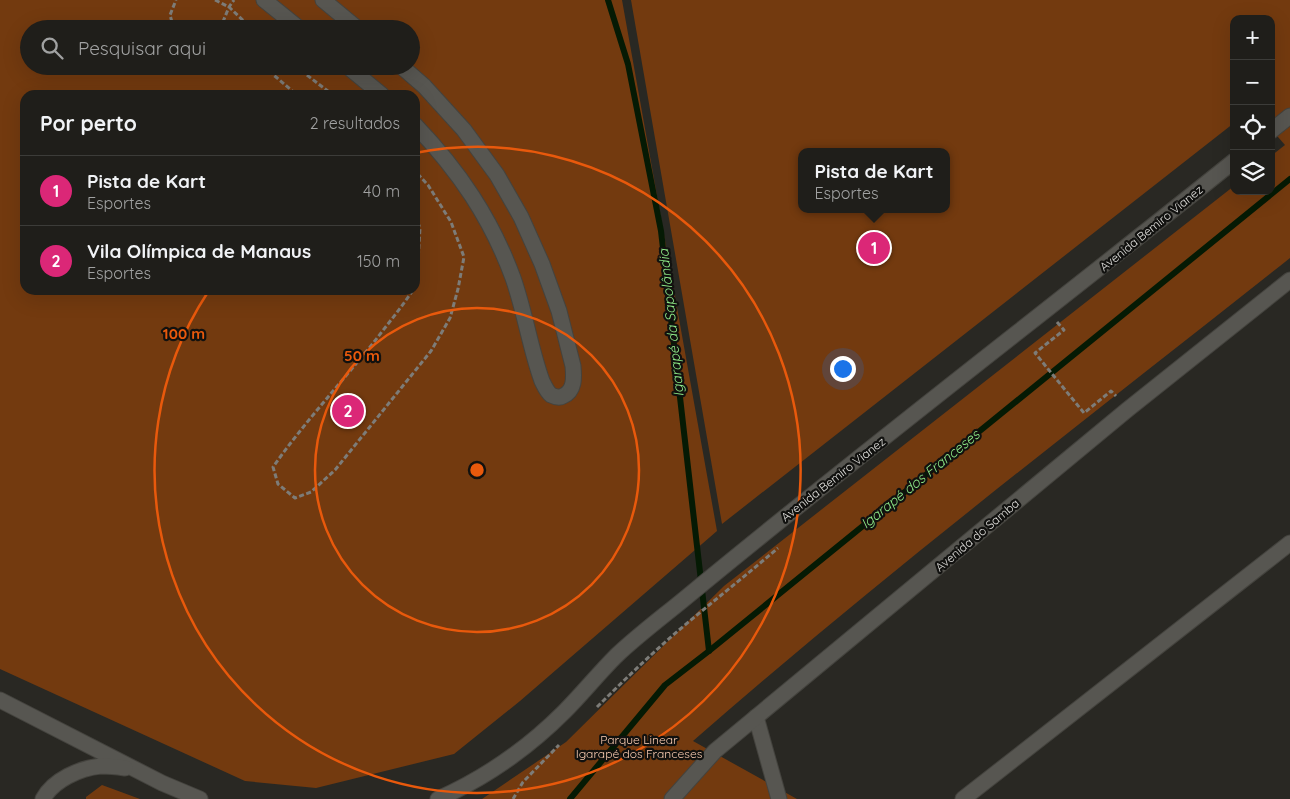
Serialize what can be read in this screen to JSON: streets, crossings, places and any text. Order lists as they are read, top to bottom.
{
  "streets": {
    "street": ["Avenida Bemiro Vianez", "Avenida do Samba"]
  },
  "water": ["Igarapé da Sapolândia", "Igarapé dos Franceses"],
  "parks": ["Parque Linear Igarapé dos Franceses"],
  "page": {
    "map_buttons": ["+", "−"],
    "search": "Pesquisar aqui",
    "heading": ["Por perto", "2 resultados"],
    "popup": ["Pista de Kart", "Esportes"],
    "list": [
      {
        "mark": "1",
        "name": "Pista de Kart",
        "note": "Esportes",
        "value": "40 m"
      },
      {
        "mark": "2",
        "name": "Vila Olímpica de Manaus",
        "note": "Esportes",
        "value": "150 m"
      }
    ],
    "pins": ["1", "2"]
  },
  "rings": ["100 m", "50 m"]
}
